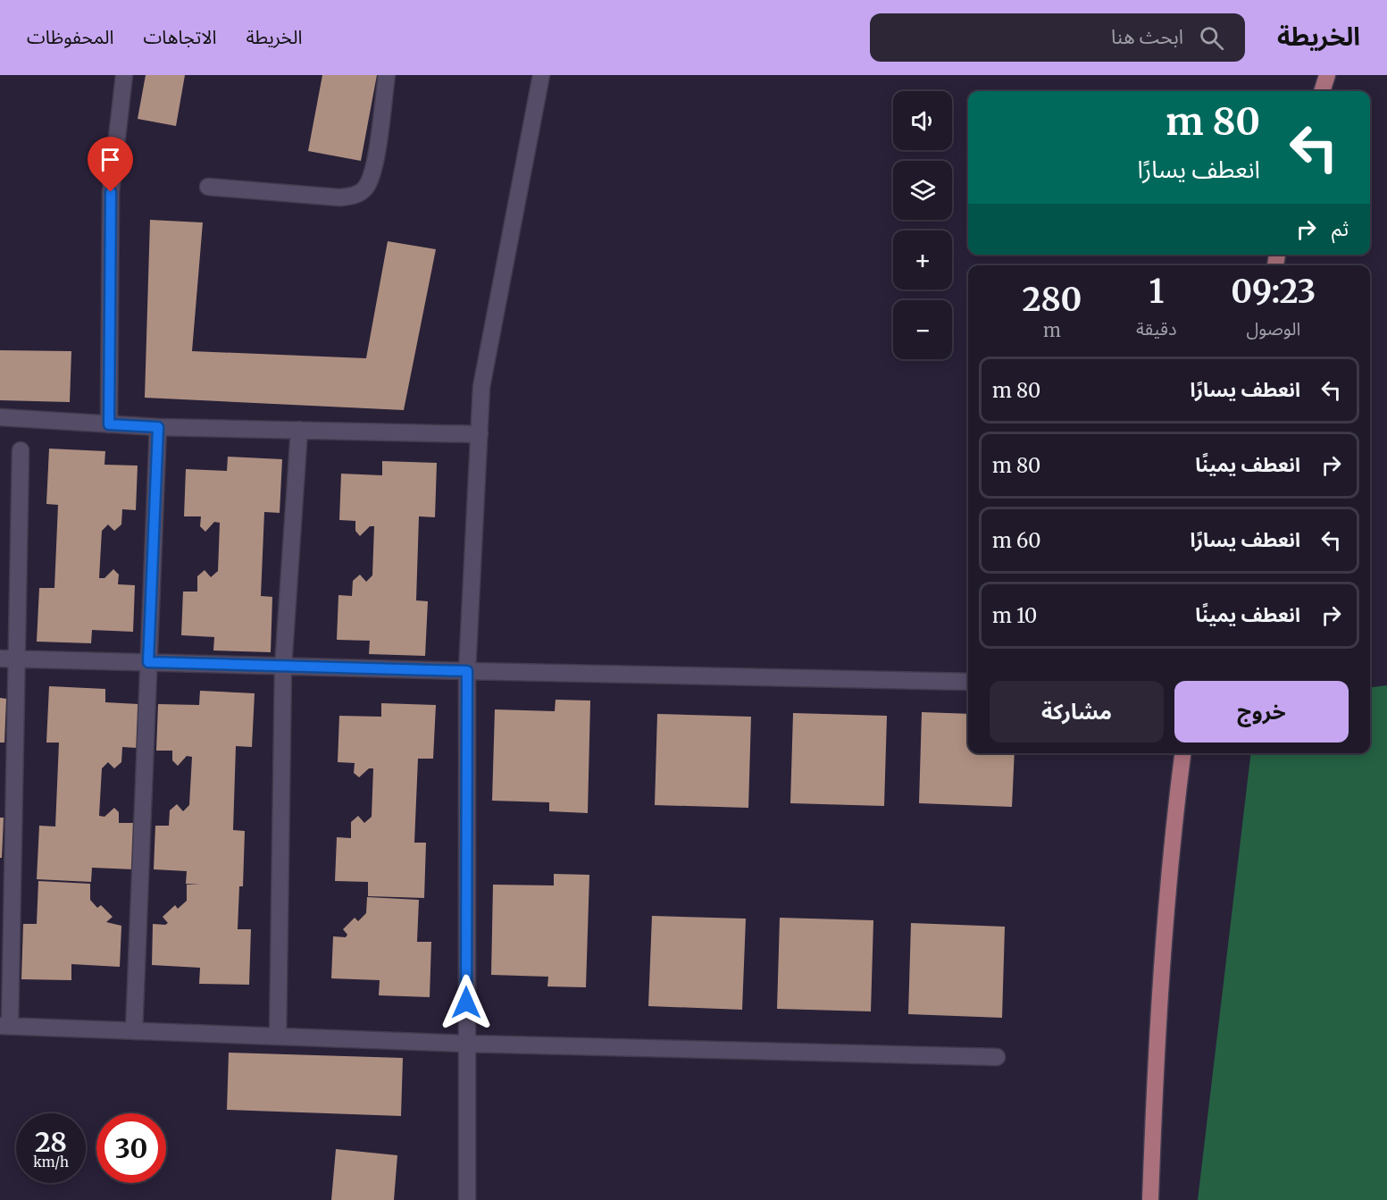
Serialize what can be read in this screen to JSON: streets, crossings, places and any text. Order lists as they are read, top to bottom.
{
  "page": {
    "header": "الخريطة",
    "search": "ابحث هنا",
    "nav": ["الخريطة", "الاتجاهات", "المحفوظات"],
    "map_buttons": ["+", "−"],
    "turn": ["80 m", "انعطف يسارًا"],
    "then": "ثم",
    "eta": [
      "09:23",
      "الوصول",
      "1",
      "دقيقة",
      "280",
      "m"
    ],
    "list": [
      {
        "name": "انعطف يسارًا",
        "value": "80 m"
      },
      {
        "name": "انعطف يمينًا",
        "value": "80 m"
      },
      {
        "name": "انعطف يسارًا",
        "value": "60 m"
      },
      {
        "name": "انعطف يمينًا",
        "value": "10 m"
      }
    ],
    "buttons": ["خروج", "مشاركة"],
    "speed": "28 km/h",
    "limit": "30"
  }
}
